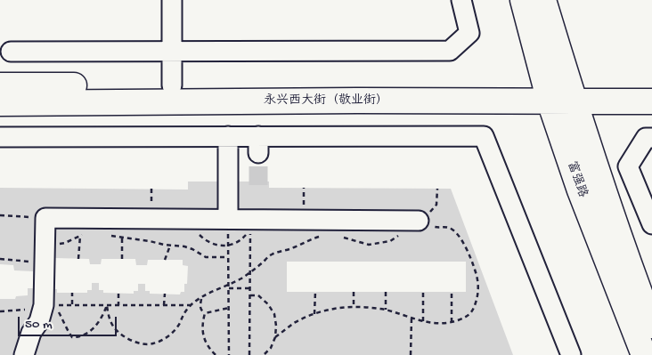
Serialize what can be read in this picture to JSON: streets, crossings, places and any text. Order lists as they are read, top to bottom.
{
  "streets": {
    "main road": ["永兴西大街（敬业街）", "富强路"]
  },
  "crossings": [
    ["永兴西大街（敬业街）", "富强路"]
  ],
  "scale_bar": "50 m"
}
